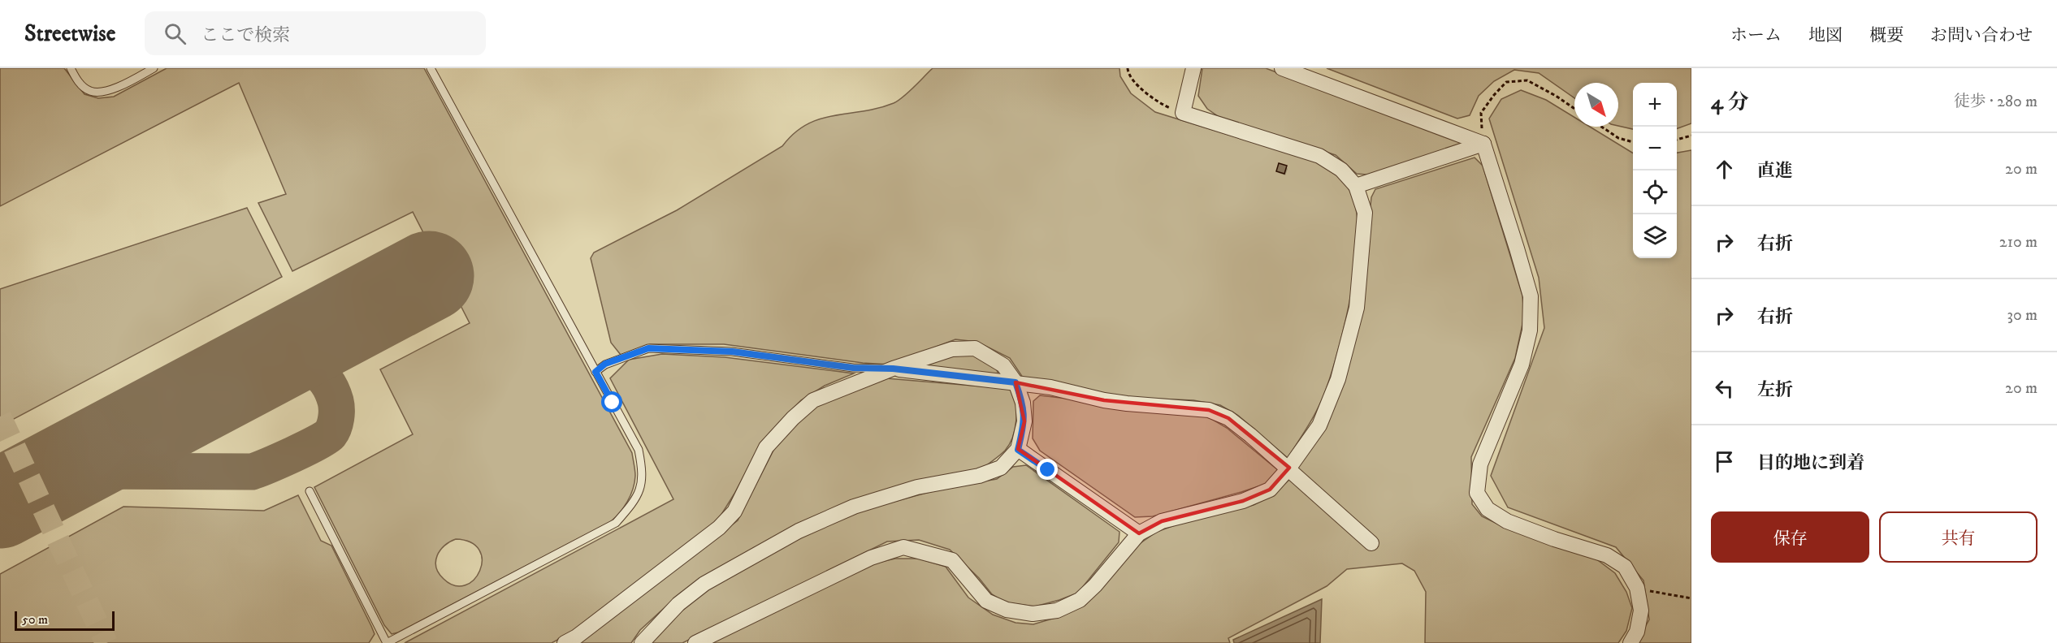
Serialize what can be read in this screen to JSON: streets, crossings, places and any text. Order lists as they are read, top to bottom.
{
  "scale_bar": "50 m",
  "north": "bottom right",
  "page": {
    "header": "Streetwise",
    "search": "ここで検索",
    "nav": [
      "ホーム",
      "地図",
      "概要",
      "お問い合わせ"
    ],
    "heading": ["4 分", "徒歩 · 280 m"],
    "map_buttons": ["+", "−"],
    "list": [
      ["直進", "20 m"],
      ["右折", "210 m"],
      ["右折", "30 m"],
      ["左折", "20 m"],
      "目的地に到着"
    ],
    "buttons": ["保存", "共有"],
    "scale": "50 m"
  }
}
